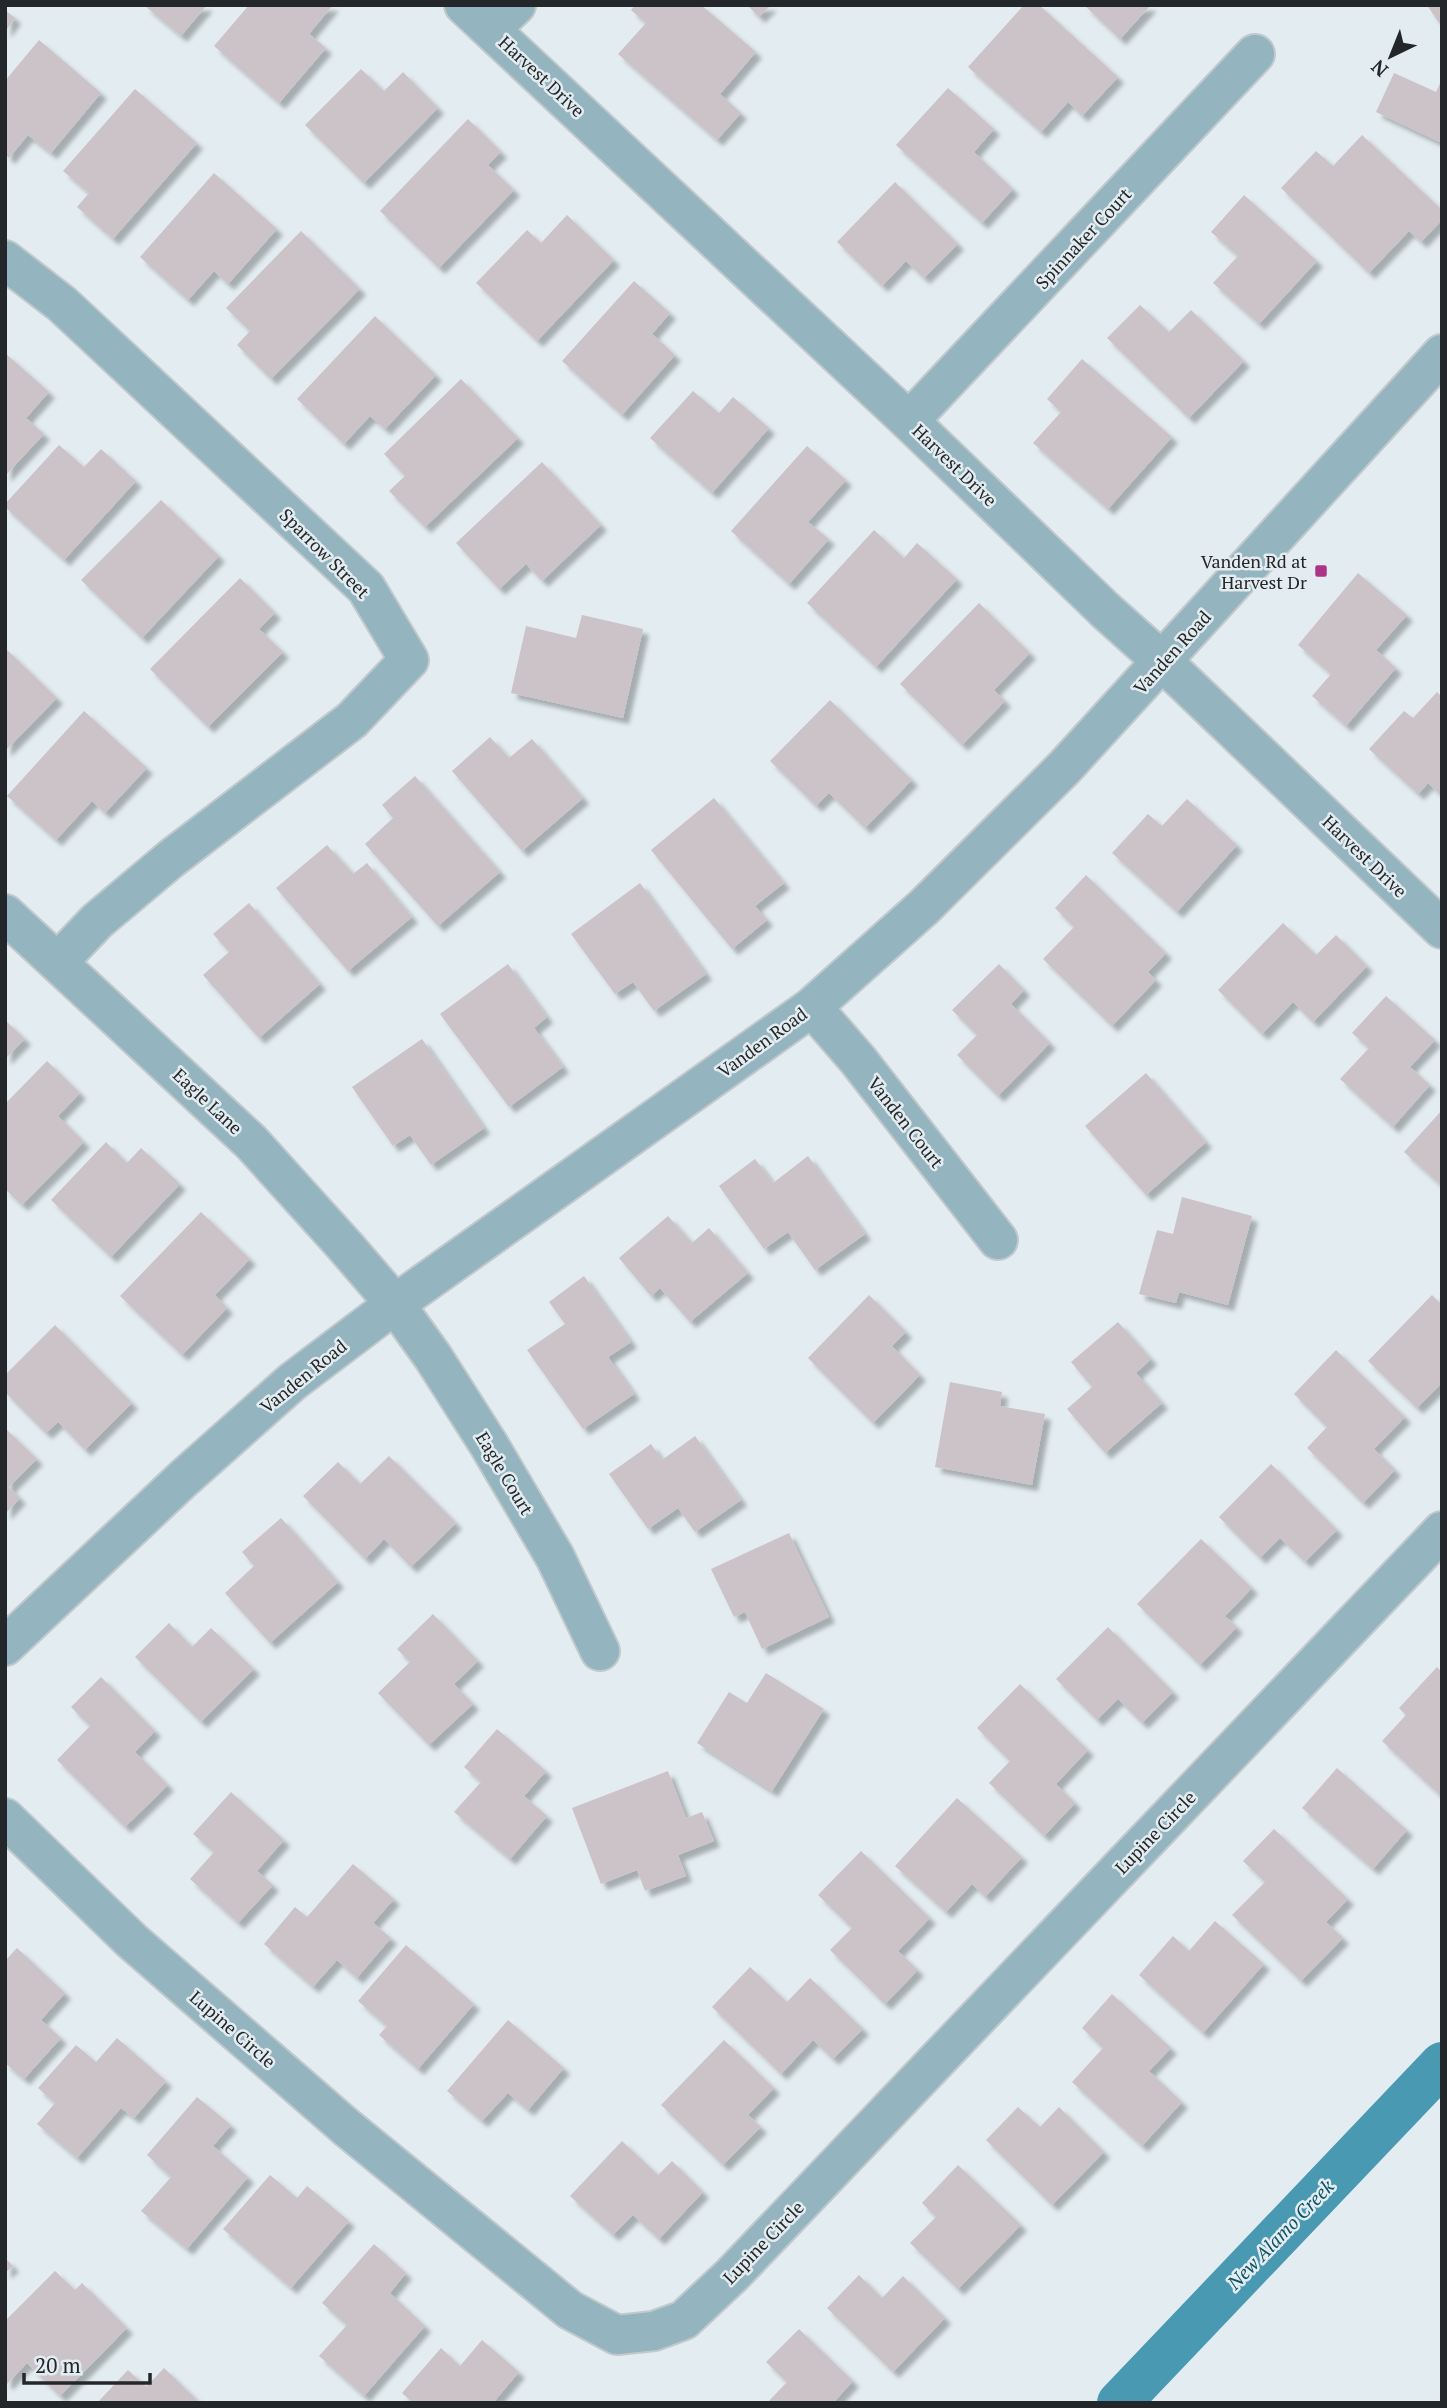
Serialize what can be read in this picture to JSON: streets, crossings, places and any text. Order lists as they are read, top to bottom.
{
  "streets": {
    "street": [
      "Harvest Drive",
      "Spinnaker Court",
      "Sparrow Street",
      "Vanden Road",
      "Eagle Lane",
      "Vanden Court",
      "Eagle Court",
      "Lupine Circle"
    ]
  },
  "crossings": [
    ["Harvest Drive", "Spinnaker Court"],
    ["Harvest Drive", "Vanden Road"],
    ["Sparrow Street", "Eagle Lane"],
    ["Vanden Road", "Eagle Lane"],
    ["Vanden Road", "Vanden Court"],
    ["Vanden Road", "Eagle Court"],
    ["Eagle Lane", "Eagle Court"]
  ],
  "water": ["New Alamo Creek"],
  "places": {
    "transit": ["Vanden Rd at Harvest Dr"]
  },
  "scale_bar": "20 m",
  "north": "bottom left"
}
